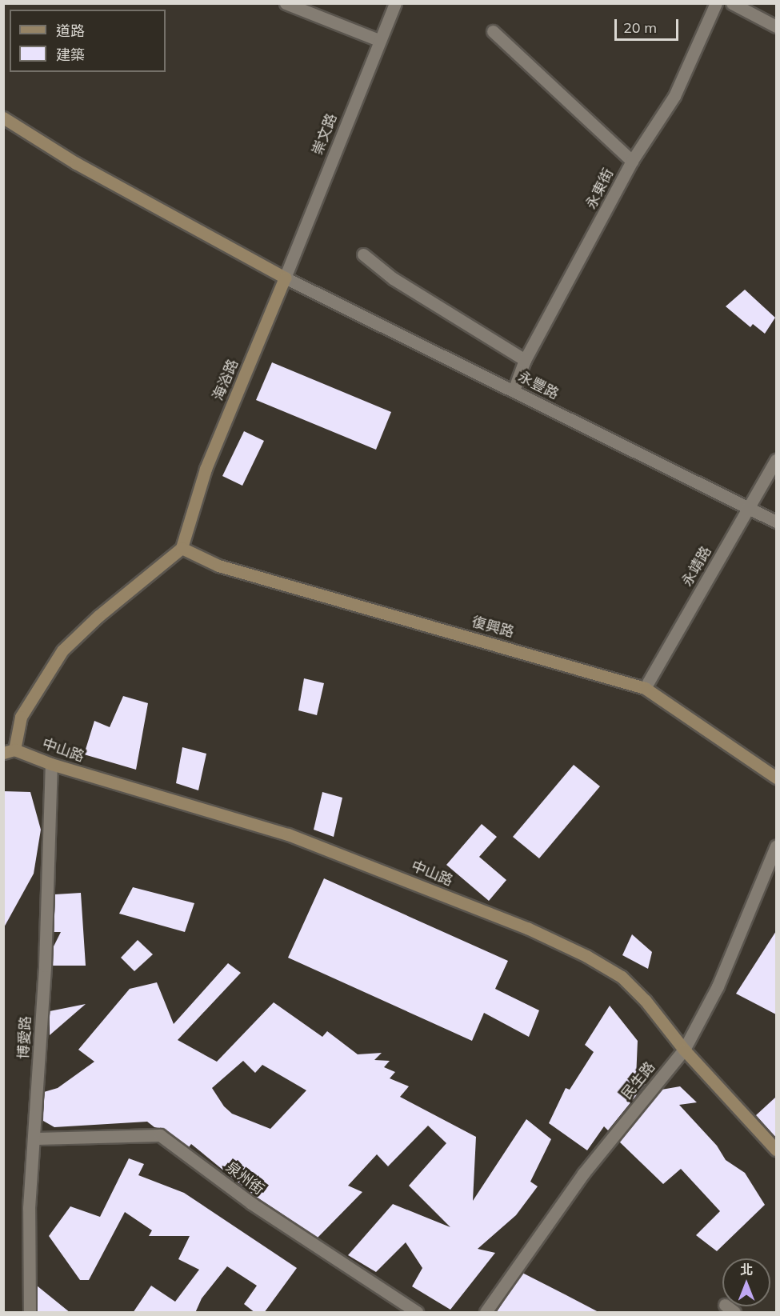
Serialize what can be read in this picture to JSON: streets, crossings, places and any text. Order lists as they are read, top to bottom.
{
  "streets": {
    "street": [
      "崇文路",
      "永東街",
      "海浴路",
      "永豐路",
      "永靖路",
      "復興路",
      "中山路",
      "博愛路",
      "民生路",
      "泉州街"
    ]
  },
  "crossings": [
    ["崇文路", "海浴路"],
    ["崇文路", "永豐路"],
    ["永東街", "永豐路"],
    ["海浴路", "永豐路"],
    ["海浴路", "復興路"],
    ["永豐路", "永靖路"],
    ["永靖路", "復興路"],
    ["中山路", "博愛路"],
    ["中山路", "民生路"],
    ["博愛路", "泉州街"]
  ],
  "legend": ["道路", "建築"],
  "scale_bar": "20 m",
  "north": "top"
}
